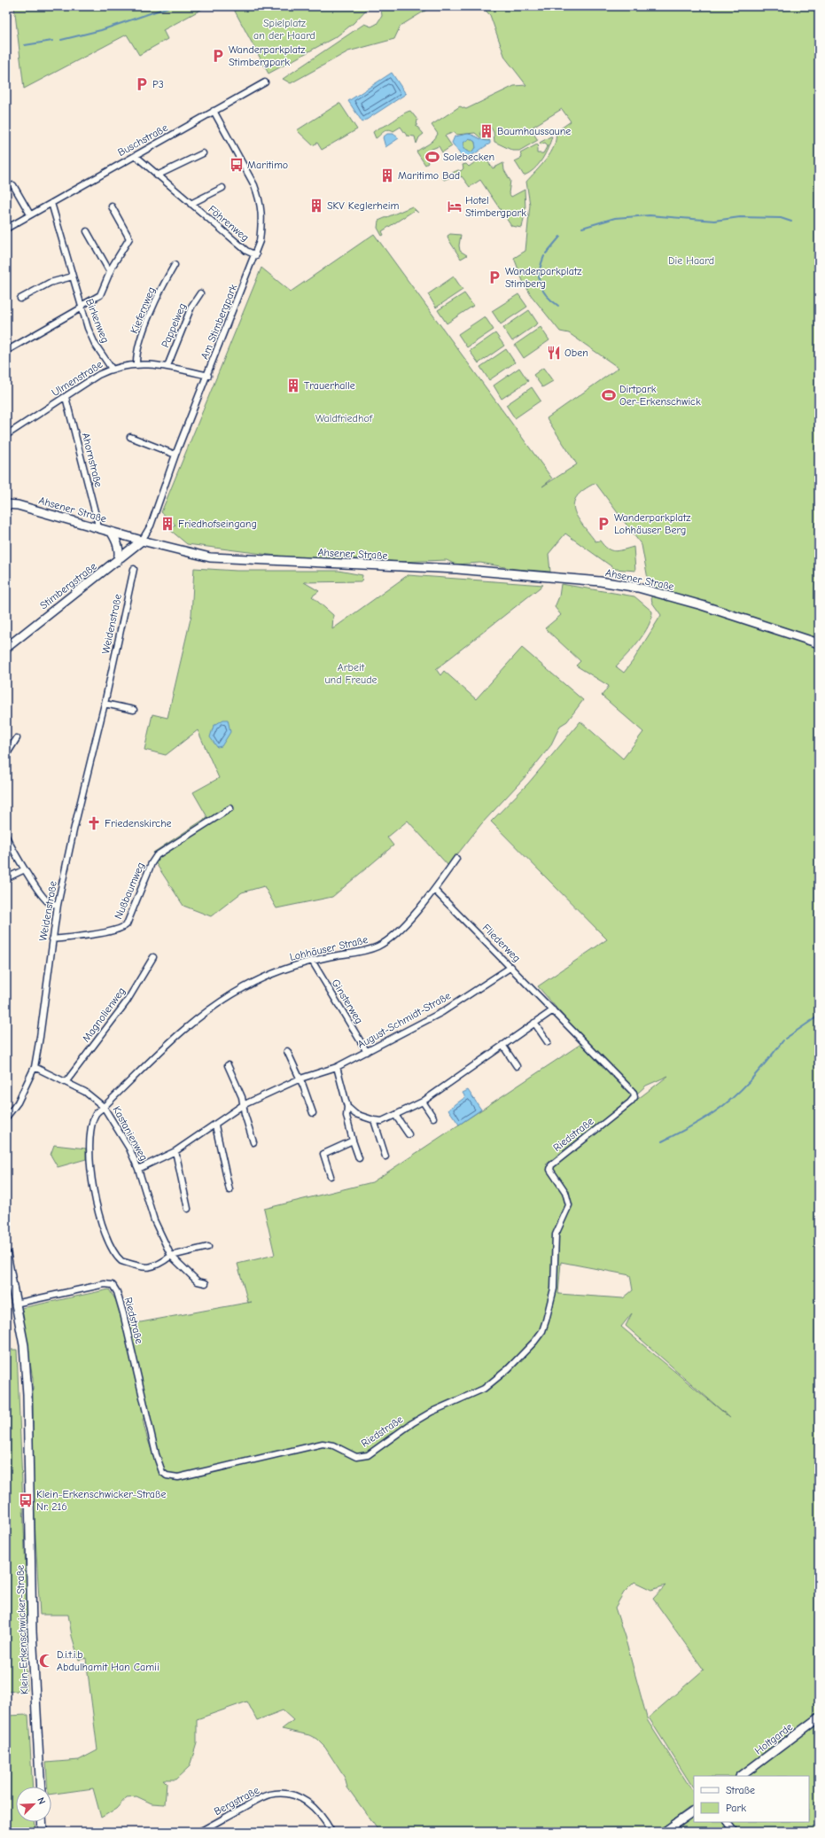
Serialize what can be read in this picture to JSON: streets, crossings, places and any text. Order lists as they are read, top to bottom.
{
  "streets": {
    "street": [
      "Buschstraße",
      "Föhrenweg",
      "Kiefernweg",
      "Birkenweg",
      "Am Stimbergpark",
      "Pappelweg",
      "Ulmenstraße",
      "Ahornstraße",
      "Ahsener Straße",
      "Stimbergstraße",
      "Weidenstraße",
      "Nußbaumweg",
      "Fliederweg",
      "Lohhäuser Straße",
      "Ginsterweg",
      "Magnolienweg",
      "August-Schmidt-Straße",
      "Kastanienweg",
      "Riedstraße",
      "Klein-Erkenschwicker-Straße",
      "Holtgarde",
      "Bergstraße"
    ]
  },
  "crossings": [
    ["Buschstraße", "Föhrenweg"],
    ["Buschstraße", "Birkenweg"],
    ["Buschstraße", "Am Stimbergpark"],
    ["Föhrenweg", "Am Stimbergpark"],
    ["Kiefernweg", "Ulmenstraße"],
    ["Birkenweg", "Ulmenstraße"],
    ["Am Stimbergpark", "Ulmenstraße"],
    ["Am Stimbergpark", "Ahsener Straße"],
    ["Am Stimbergpark", "Stimbergstraße"],
    ["Pappelweg", "Ulmenstraße"],
    ["Ulmenstraße", "Ahornstraße"],
    ["Ahornstraße", "Ahsener Straße"],
    ["Ahsener Straße", "Stimbergstraße"],
    ["Weidenstraße", "Nußbaumweg"],
    ["Fliederweg", "Lohhäuser Straße"],
    ["Fliederweg", "August-Schmidt-Straße"],
    ["Fliederweg", "Riedstraße"],
    ["Lohhäuser Straße", "Ginsterweg"],
    ["Lohhäuser Straße", "Kastanienweg"],
    ["Ginsterweg", "August-Schmidt-Straße"],
    ["August-Schmidt-Straße", "Kastanienweg"],
    ["Riedstraße", "Klein-Erkenschwicker-Straße"]
  ],
  "parks": [
    "Spielplatz an der Haard",
    "Die Haard",
    "Waldfriedhof",
    "Arbeit und Freude"
  ],
  "places": {
    "parking": [
      "Wanderparkplatz Stimbergpark",
      "P3",
      "Wanderparkplatz Stimberg",
      "Wanderparkplatz Lohhäuser Berg"
    ],
    "building": [
      "Baumhaussaune",
      "Maritimo Bad",
      "SKV Keglerheim",
      "Trauerhalle",
      "Friedhofseingang"
    ],
    "sports": ["Solebecken", "Dirtpark Oer-Erkenschwick"],
    "bus stop": ["Maritimo", "Klein-Erkenschwicker-Straße Nr. 216"],
    "hotel": ["Hotel Stimbergpark"],
    "restaurant": ["Oben"],
    "church": ["Friedenskirche"],
    "mosque": ["D.i.t.i.b Abdulhamit Han Camii"]
  },
  "legend": ["Straße", "Park"],
  "north": "top right"
}
